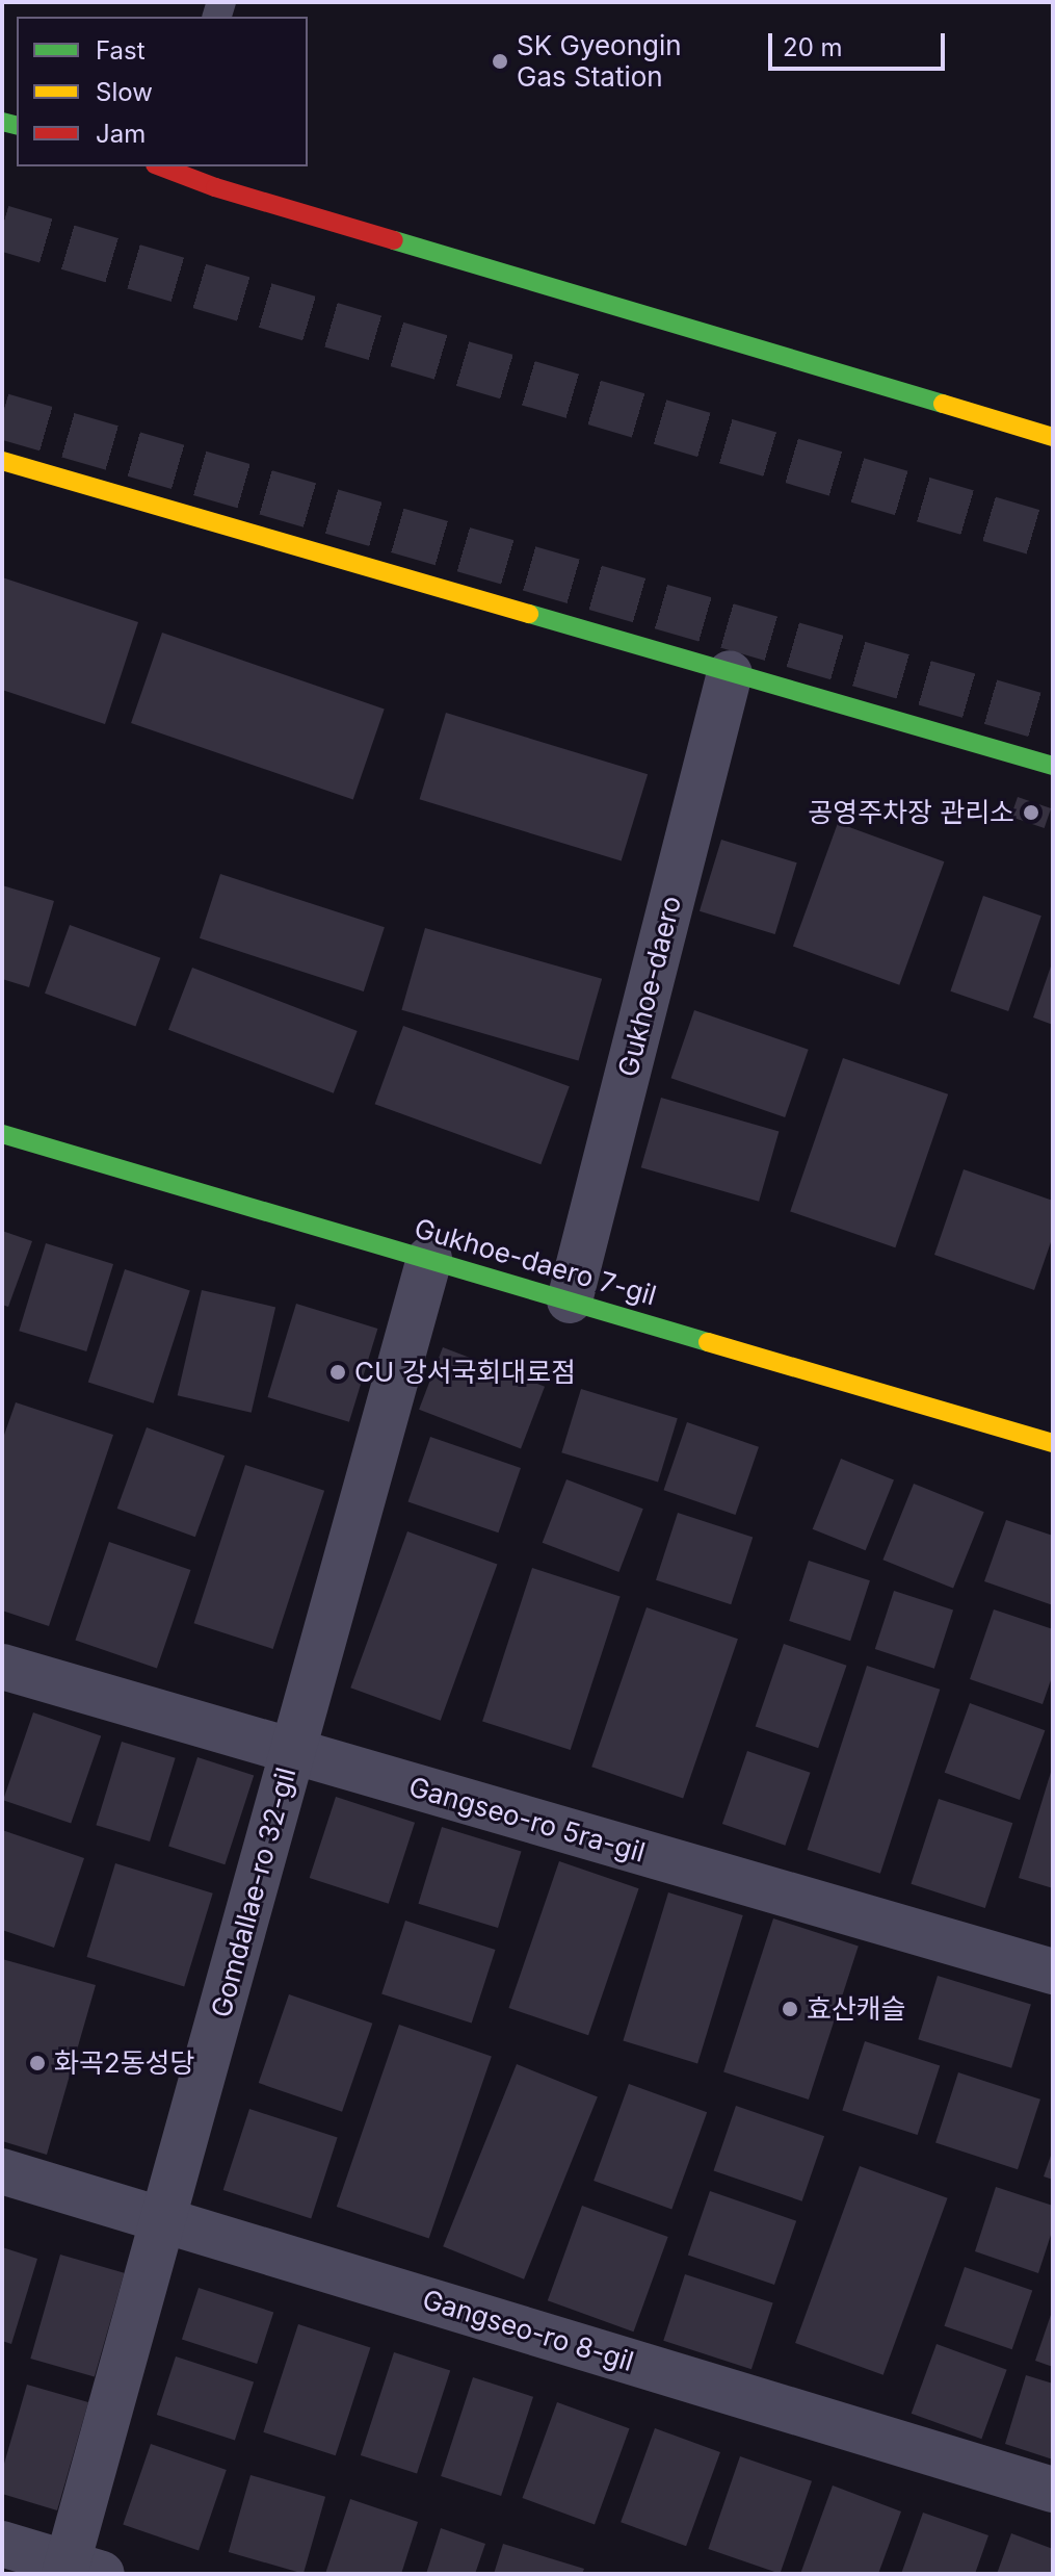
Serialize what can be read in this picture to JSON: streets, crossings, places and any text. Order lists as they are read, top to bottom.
{
  "streets": {
    "main road": ["Gukhoe-daero 7-gil"],
    "street": [
      "Gukhoe-daero",
      "Gangseo-ro 5ra-gil",
      "Gomdallae-ro 32-gil",
      "Gangseo-ro 8-gil"
    ]
  },
  "crossings": [
    ["Gukhoe-daero", "Gukhoe-daero 7-gil"],
    ["Gukhoe-daero 7-gil", "Gomdallae-ro 32-gil"],
    ["Gangseo-ro 5ra-gil", "Gomdallae-ro 32-gil"],
    ["Gomdallae-ro 32-gil", "Gangseo-ro 8-gil"]
  ],
  "places": [
    "SK Gyeongin Gas Station",
    "공영주차장 관리소",
    "CU 강서국회대로점",
    "효산캐슬",
    "화곡2동성당"
  ],
  "legend": ["Fast", "Slow", "Jam"],
  "scale_bar": "20 m"
}
